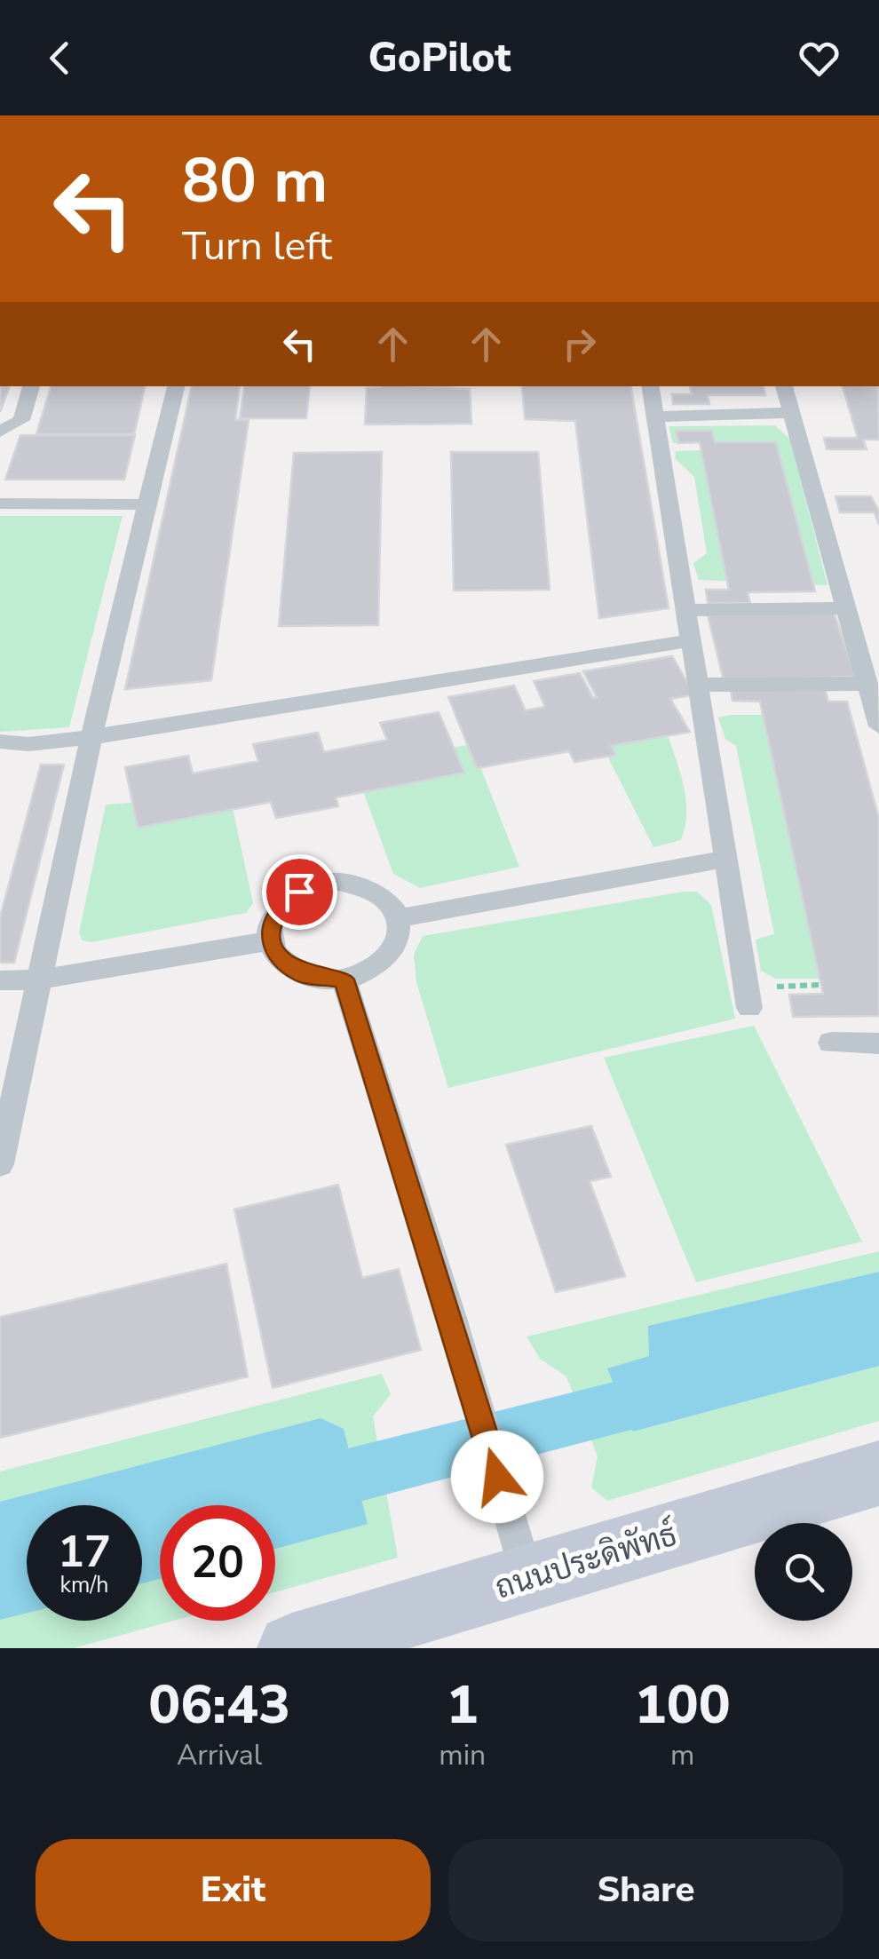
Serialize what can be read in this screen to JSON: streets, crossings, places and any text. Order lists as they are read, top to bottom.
{
  "streets": {
    "main road": ["ถนนประดิพัทธ์"]
  },
  "page": {
    "header": "GoPilot",
    "turn": ["80 m", "Turn left"],
    "speed": "17 km/h",
    "limit": "20",
    "eta": [
      "06:43",
      "Arrival",
      "1",
      "min",
      "100",
      "m"
    ],
    "buttons": ["Exit", "Share"]
  }
}
